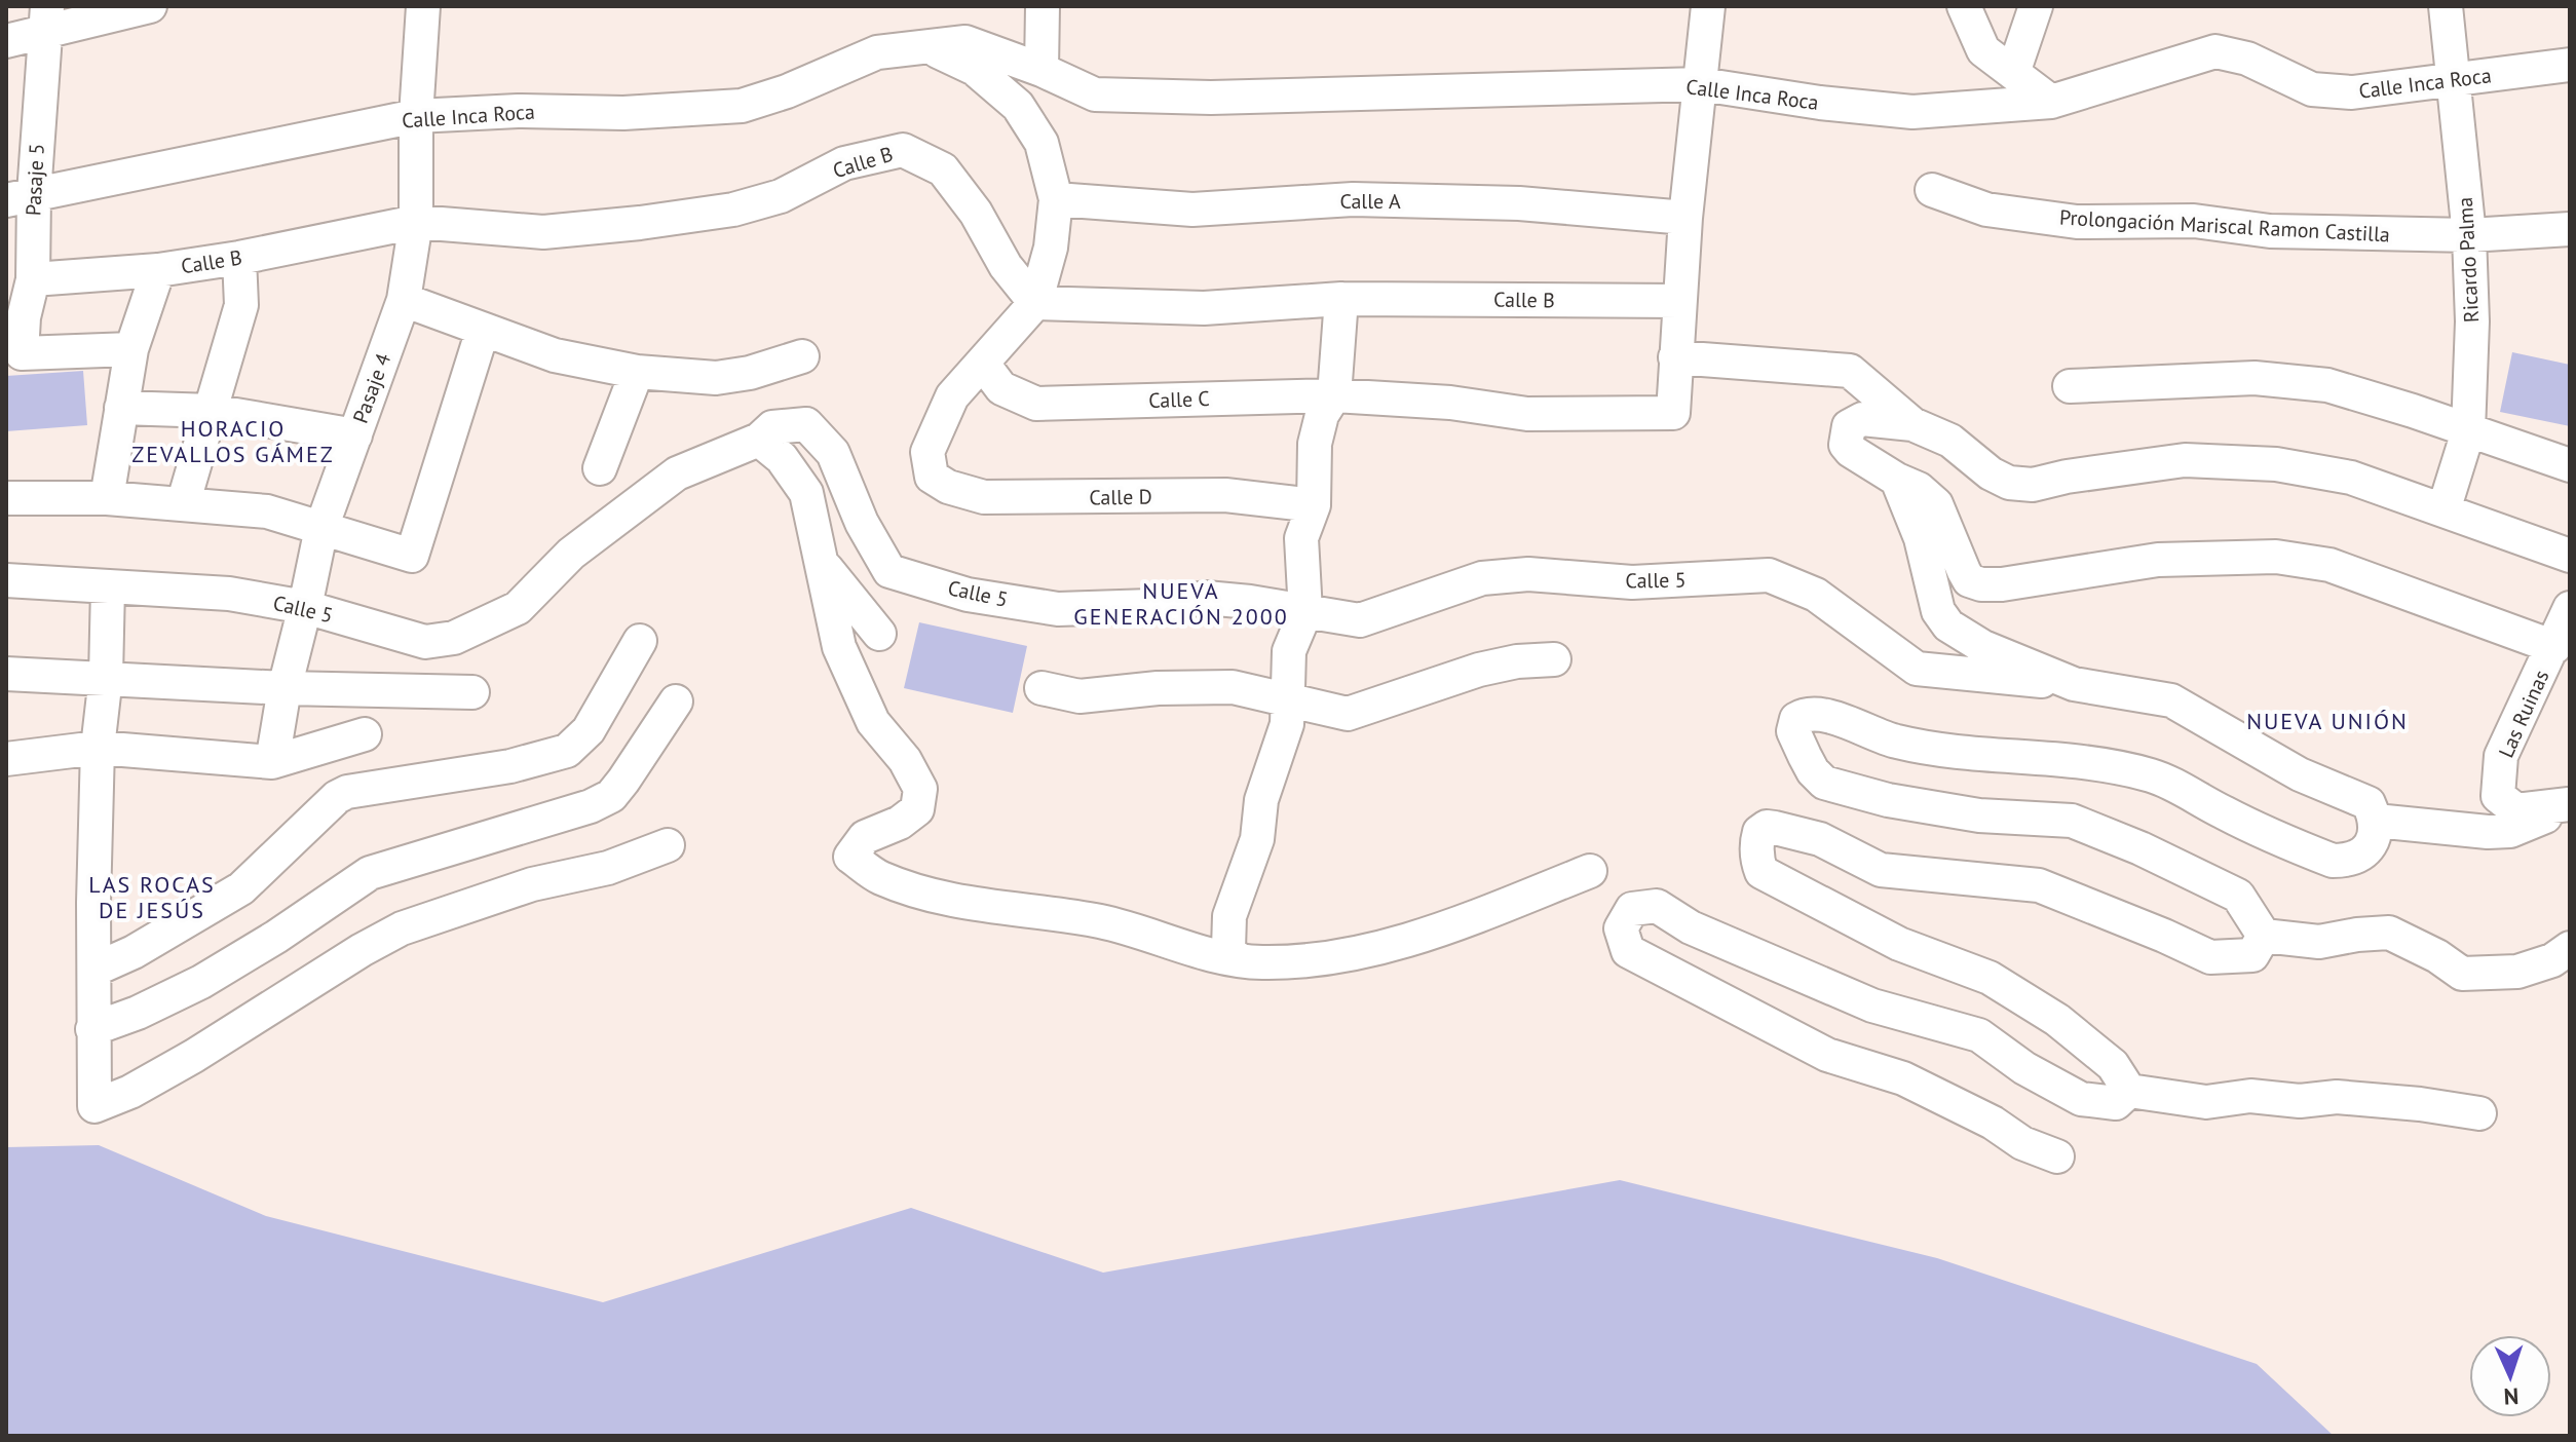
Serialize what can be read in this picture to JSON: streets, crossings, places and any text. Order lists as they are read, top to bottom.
{
  "streets": {
    "street": [
      "Calle Inca Roca",
      "Calle B",
      "Pasaje 5",
      "Calle A",
      "Prolongación Mariscal Ramon Castilla",
      "Ricardo Palma",
      "Pasaje 4",
      "Calle C",
      "Calle D",
      "Calle 5",
      "Las Ruinas"
    ]
  },
  "crossings": [
    ["Calle Inca Roca", "Pasaje 5"],
    ["Calle Inca Roca", "Ricardo Palma"],
    ["Calle Inca Roca", "Pasaje 4"],
    ["Calle B", "Pasaje 5"],
    ["Calle B", "Pasaje 4"],
    ["Prolongación Mariscal Ramon Castilla", "Ricardo Palma"],
    ["Pasaje 4", "Calle 5"],
    ["Calle C", "Calle D"]
  ],
  "districts": [
    "HORACIO ZEVALLOS GÁMEZ",
    "NUEVA GENERACIÓN 2000",
    "NUEVA UNIÓN",
    "LAS ROCAS DE JESÚS"
  ],
  "north": "bottom"
}
